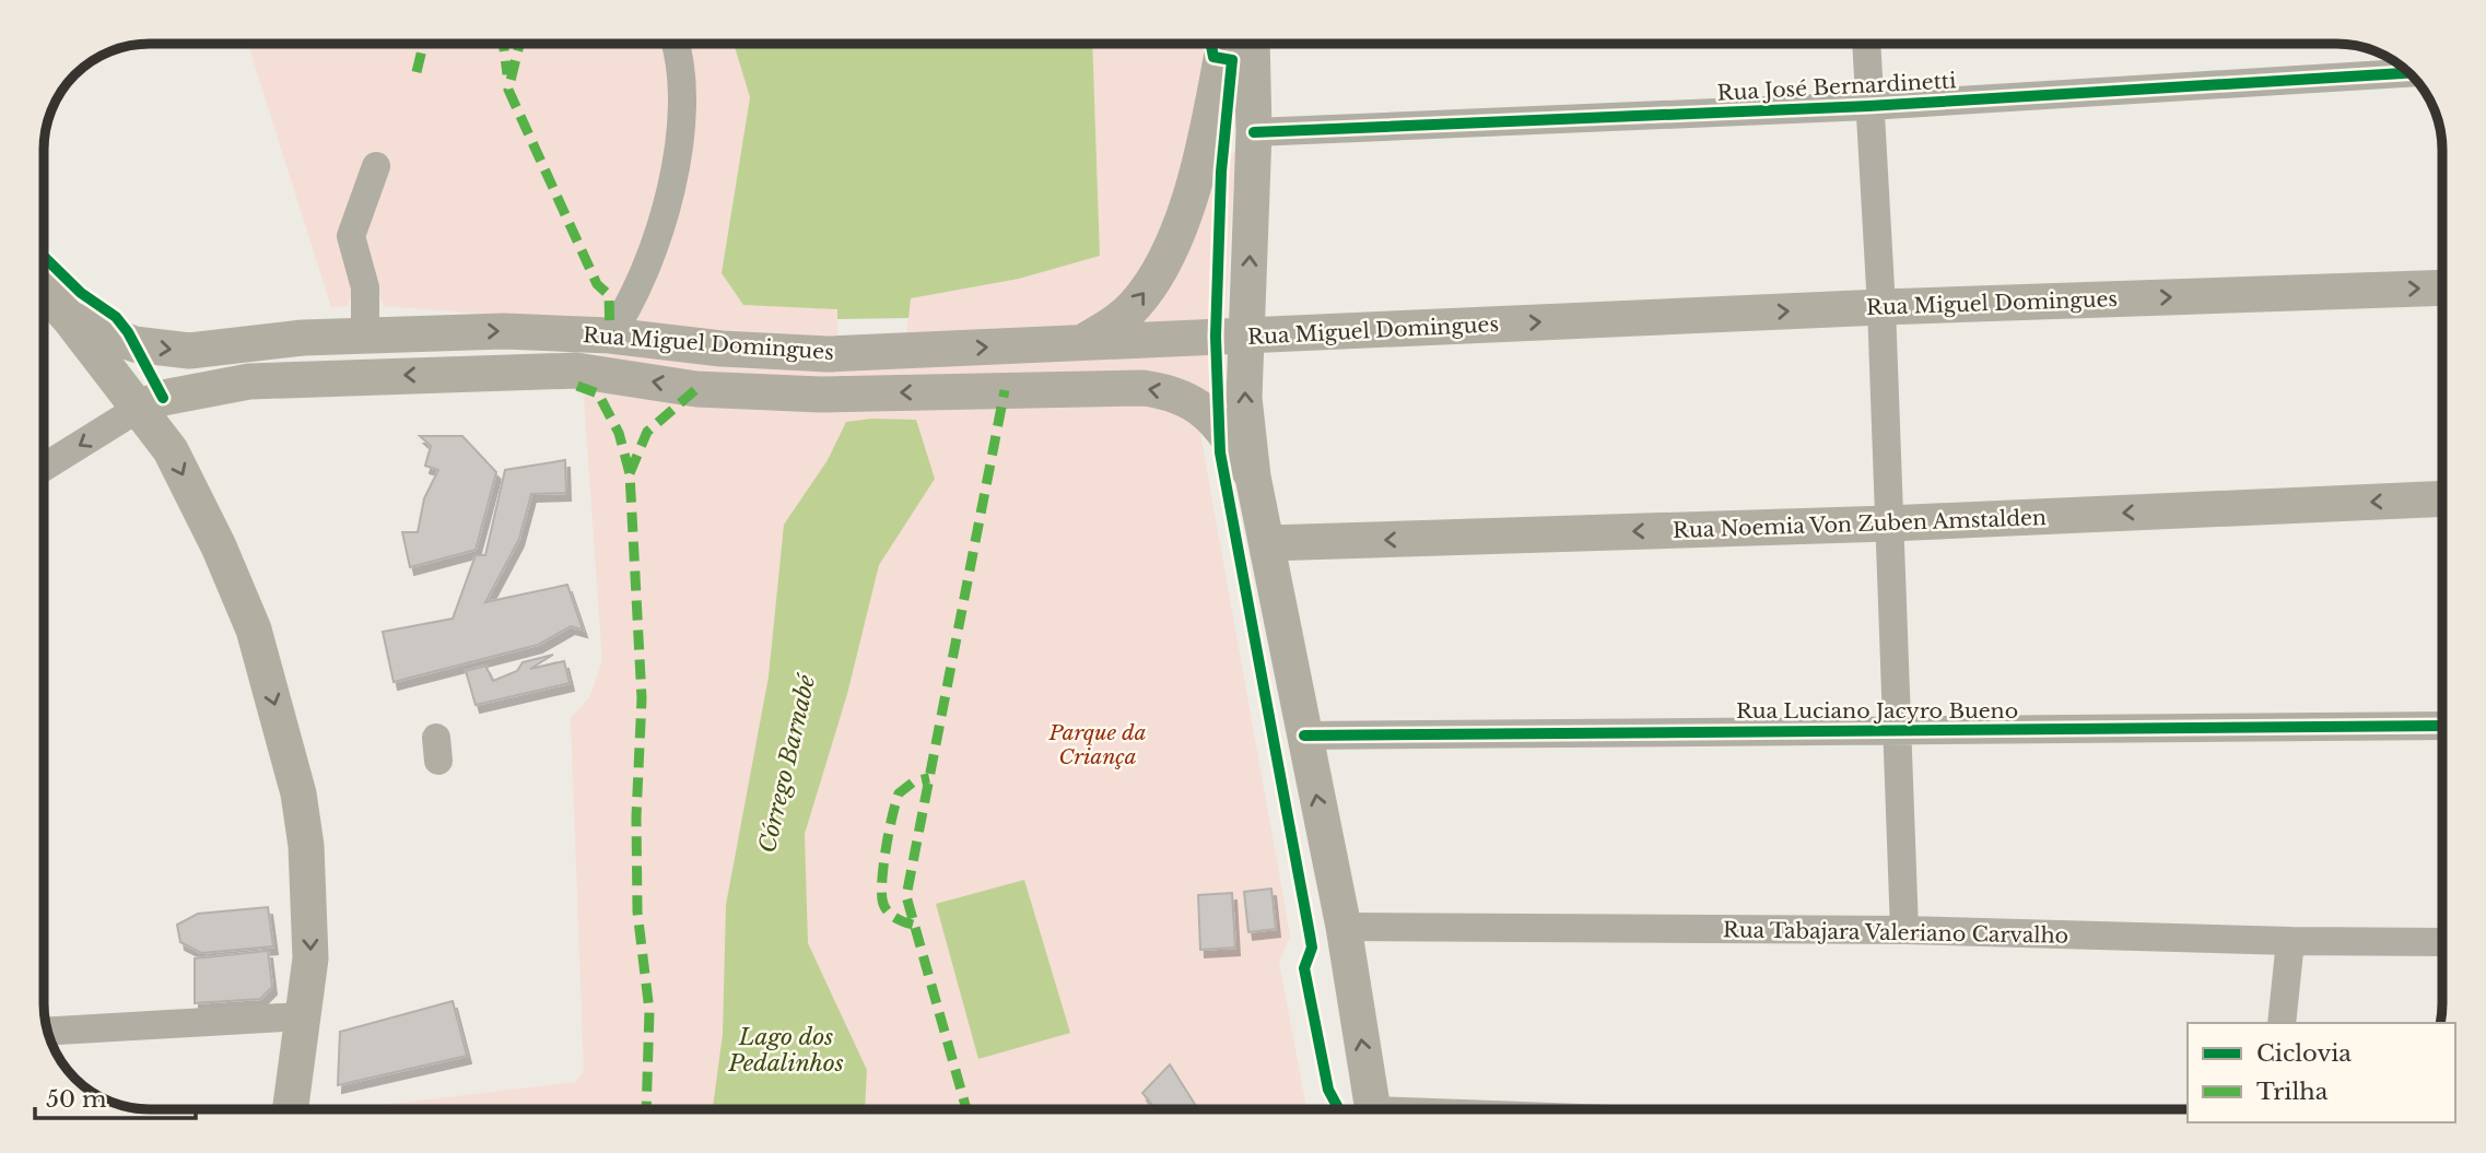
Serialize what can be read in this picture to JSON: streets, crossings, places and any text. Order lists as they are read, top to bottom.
{
  "streets": {
    "main road": ["Rua Miguel Domingues", "Rua Noemia Von Zuben Amstalden"],
    "street": ["Rua José Bernardinetti", "Rua Luciano Jacyro Bueno", "Rua Tabajara Valeriano Carvalho"]
  },
  "one_way": ["Rua Noemia Von Zuben Amstalden"],
  "water": ["Córrego Barnabé", "Lago dos Pedalinhos"],
  "parks": ["Parque da Criança"],
  "legend": ["Ciclovia", "Trilha"],
  "scale_bar": "50 m"
}
